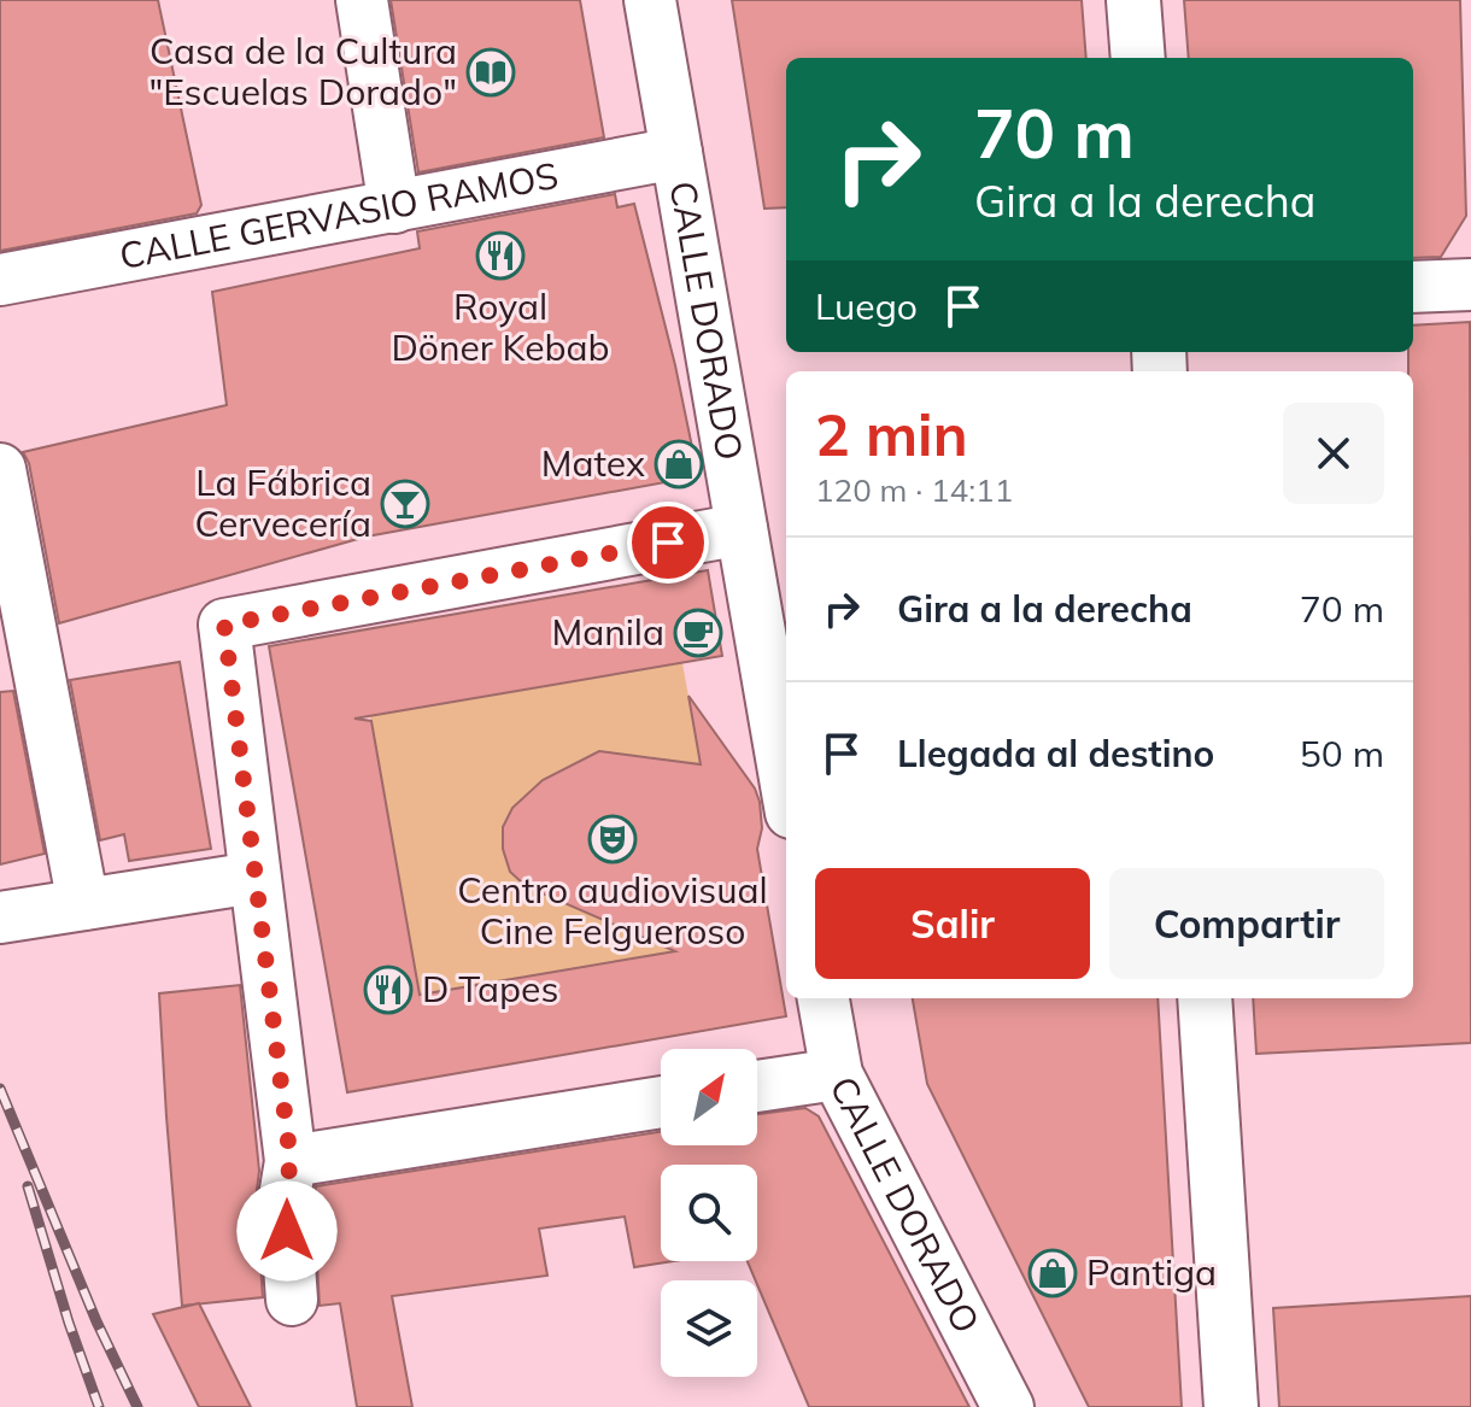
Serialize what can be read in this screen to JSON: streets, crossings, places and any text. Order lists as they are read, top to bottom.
{
  "streets": {
    "street": ["CALLE GERVASIO RAMOS", "CALLE DORADO"]
  },
  "crossings": [
    ["CALLE GERVASIO RAMOS", "CALLE DORADO"]
  ],
  "places": {
    "library": ["Casa de la Cultura \"Escuelas Dorado\""],
    "restaurant": ["Royal Döner Kebab", "D Tapes"],
    "shop": ["Matex", "Pantiga"],
    "bar": ["La Fábrica Cervecería"],
    "cafe": ["Manila"],
    "theatre": ["Centro audiovisual Cine Felgueroso"]
  },
  "north": "top right",
  "page": {
    "turn": ["70 m", "Gira a la derecha"],
    "then": "Luego",
    "heading": ["2 min", "120 m · 14:11"],
    "list": [
      {
        "name": "Gira a la derecha",
        "value": "70 m"
      },
      {
        "name": "Llegada al destino",
        "value": "50 m"
      }
    ],
    "buttons": ["Salir", "Compartir"]
  }
}
